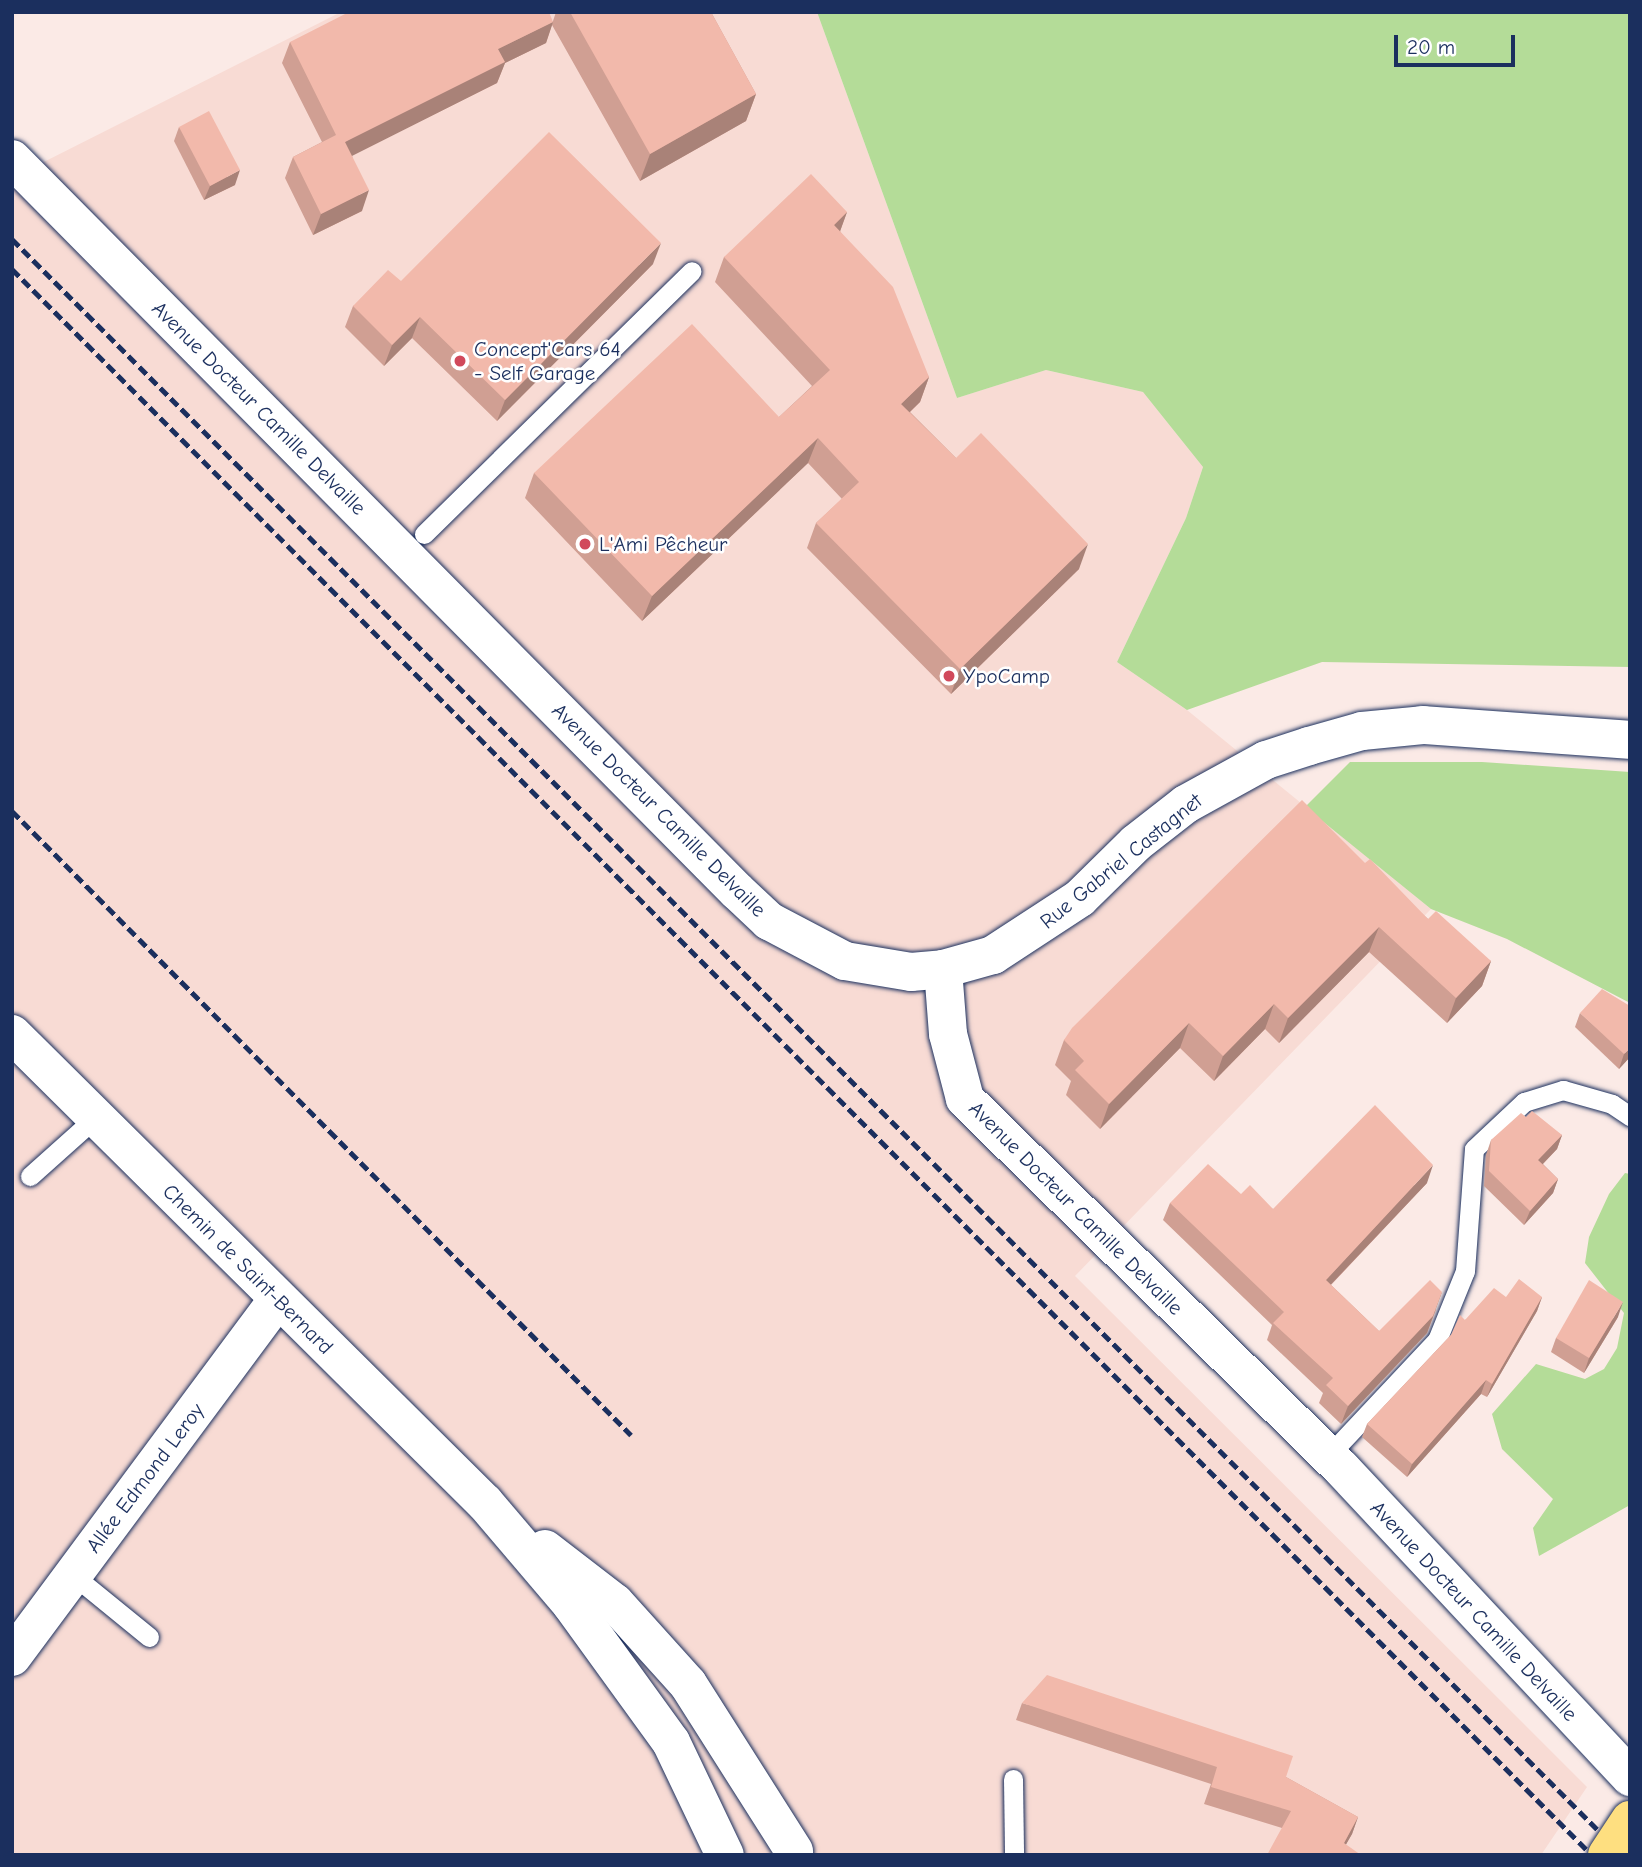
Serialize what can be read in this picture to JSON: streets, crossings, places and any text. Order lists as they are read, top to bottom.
{
  "streets": {
    "street": [
      "Avenue Docteur Camille Delvaille",
      "Rue Gabriel Castagnet",
      "Chemin de Saint-Bernard",
      "Allée Edmond Leroy"
    ]
  },
  "crossings": [
    ["Avenue Docteur Camille Delvaille", "Rue Gabriel Castagnet"],
    ["Chemin de Saint-Bernard", "Allée Edmond Leroy"]
  ],
  "places": ["Concept'Cars 64 - Self Garage", "L'Ami Pêcheur", "YpoCamp"],
  "scale_bar": "20 m"
}
